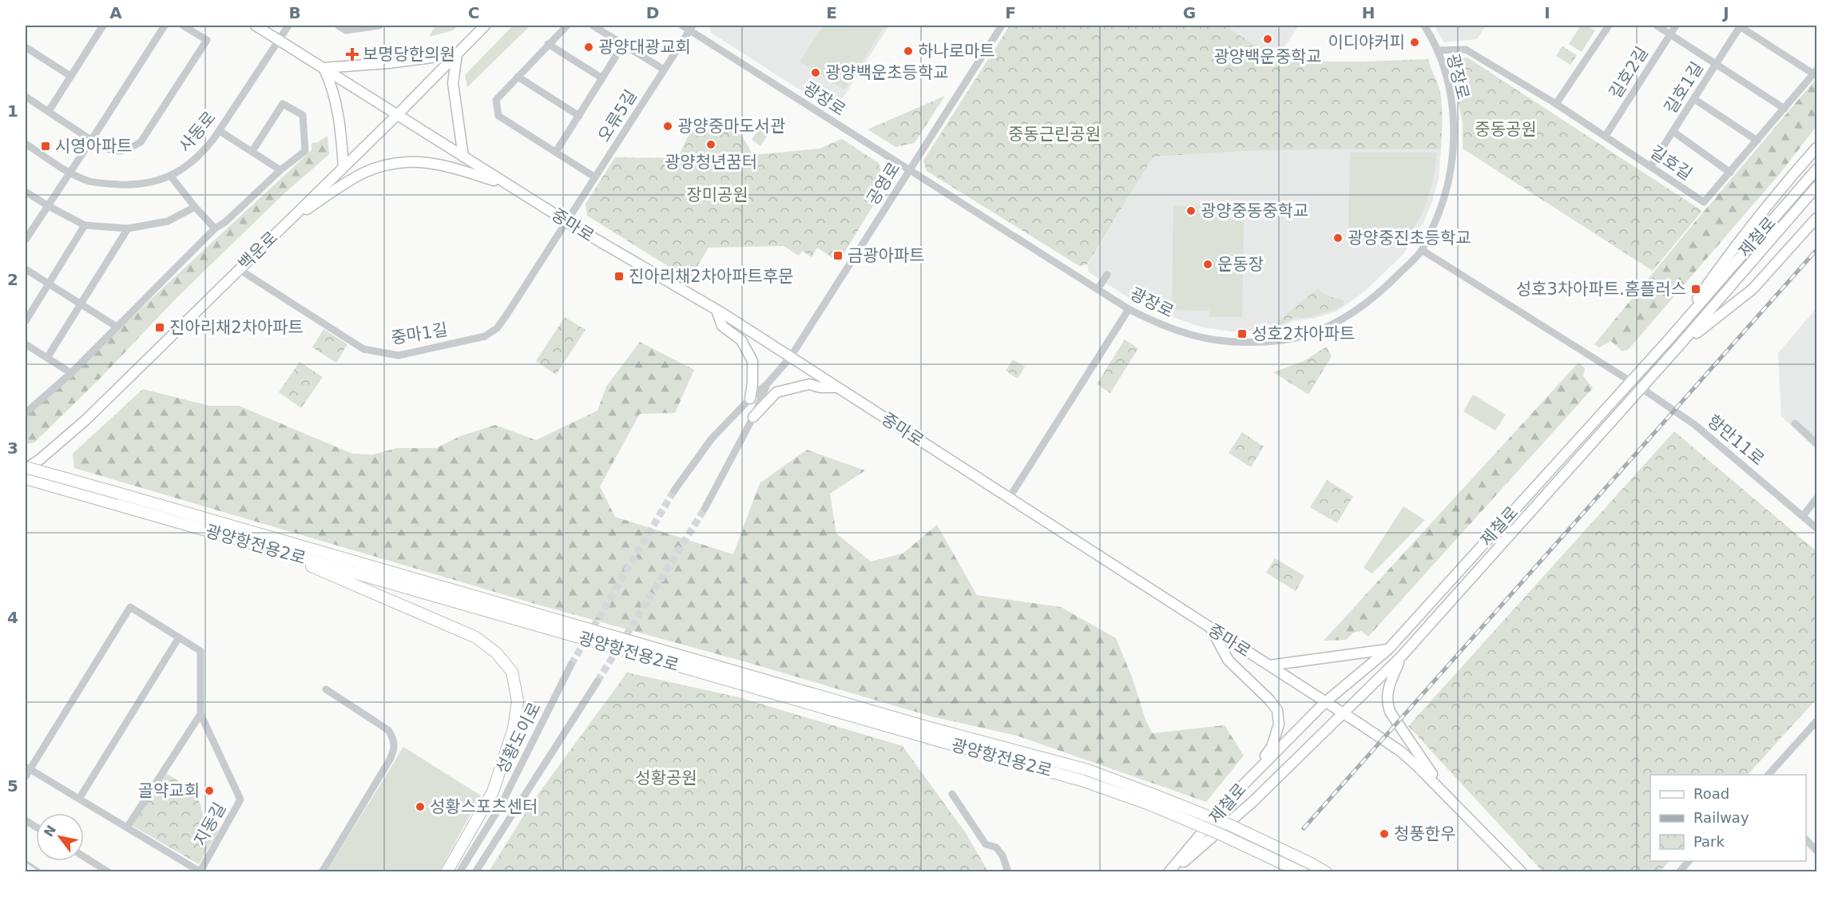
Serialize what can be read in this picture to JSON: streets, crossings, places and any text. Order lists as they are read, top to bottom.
{
  "streets": {
    "highway": ["광양항전용2로"],
    "main road": ["중마로", "제철로", "백운로"],
    "street": [
      "길호2길",
      "광장로",
      "길호1길",
      "오류5길",
      "사동로",
      "길호길",
      "공영로",
      "중마1길",
      "항만11로",
      "성황도이로",
      "지동길"
    ]
  },
  "crossings": [
    ["길호2길", "길호길"],
    ["광장로", "오류5길"],
    ["광장로", "길호길"],
    ["광장로", "공영로"],
    ["광장로", "항만11로"],
    ["길호1길", "길호길"],
    ["오류5길", "중마로"],
    ["오류5길", "중마1길"],
    ["사동로", "중마로"],
    ["공영로", "중마로"],
    ["중마로", "제철로"],
    ["중마로", "백운로"],
    ["중마로", "중마1길"],
    ["제철로", "항만11로"],
    ["백운로", "중마1길"],
    ["백운로", "광양항전용2로"]
  ],
  "parks": [
    "중동공원",
    "중동근린공원",
    "장미공원",
    "성황공원"
  ],
  "places": {
    "other": [
      "광양백운중학교",
      "이디야커피",
      "광양대광교회",
      "하나로마트",
      "광양백운초등학교",
      "광양중마도서관",
      "광양청년꿈터",
      "광양중동중학교",
      "광양중진초등학교",
      "운동장",
      "골약교회",
      "성황스포츠센터",
      "청풍한우"
    ],
    "health": ["보명당한의원"],
    "transit": [
      "시영아파트",
      "금광아파트",
      "진아리채2차아파트후문",
      "성호3차아파트.홈플러스",
      "진아리채2차아파트",
      "성호2차아파트"
    ]
  },
  "legend": ["Road", "Railway", "Park"],
  "north": "top left",
  "grid": {
    "columns": [
      "A",
      "B",
      "C",
      "D",
      "E",
      "F",
      "G",
      "H",
      "I",
      "J"
    ],
    "rows": [
      "1",
      "2",
      "3",
      "4",
      "5"
    ]
  }
}
